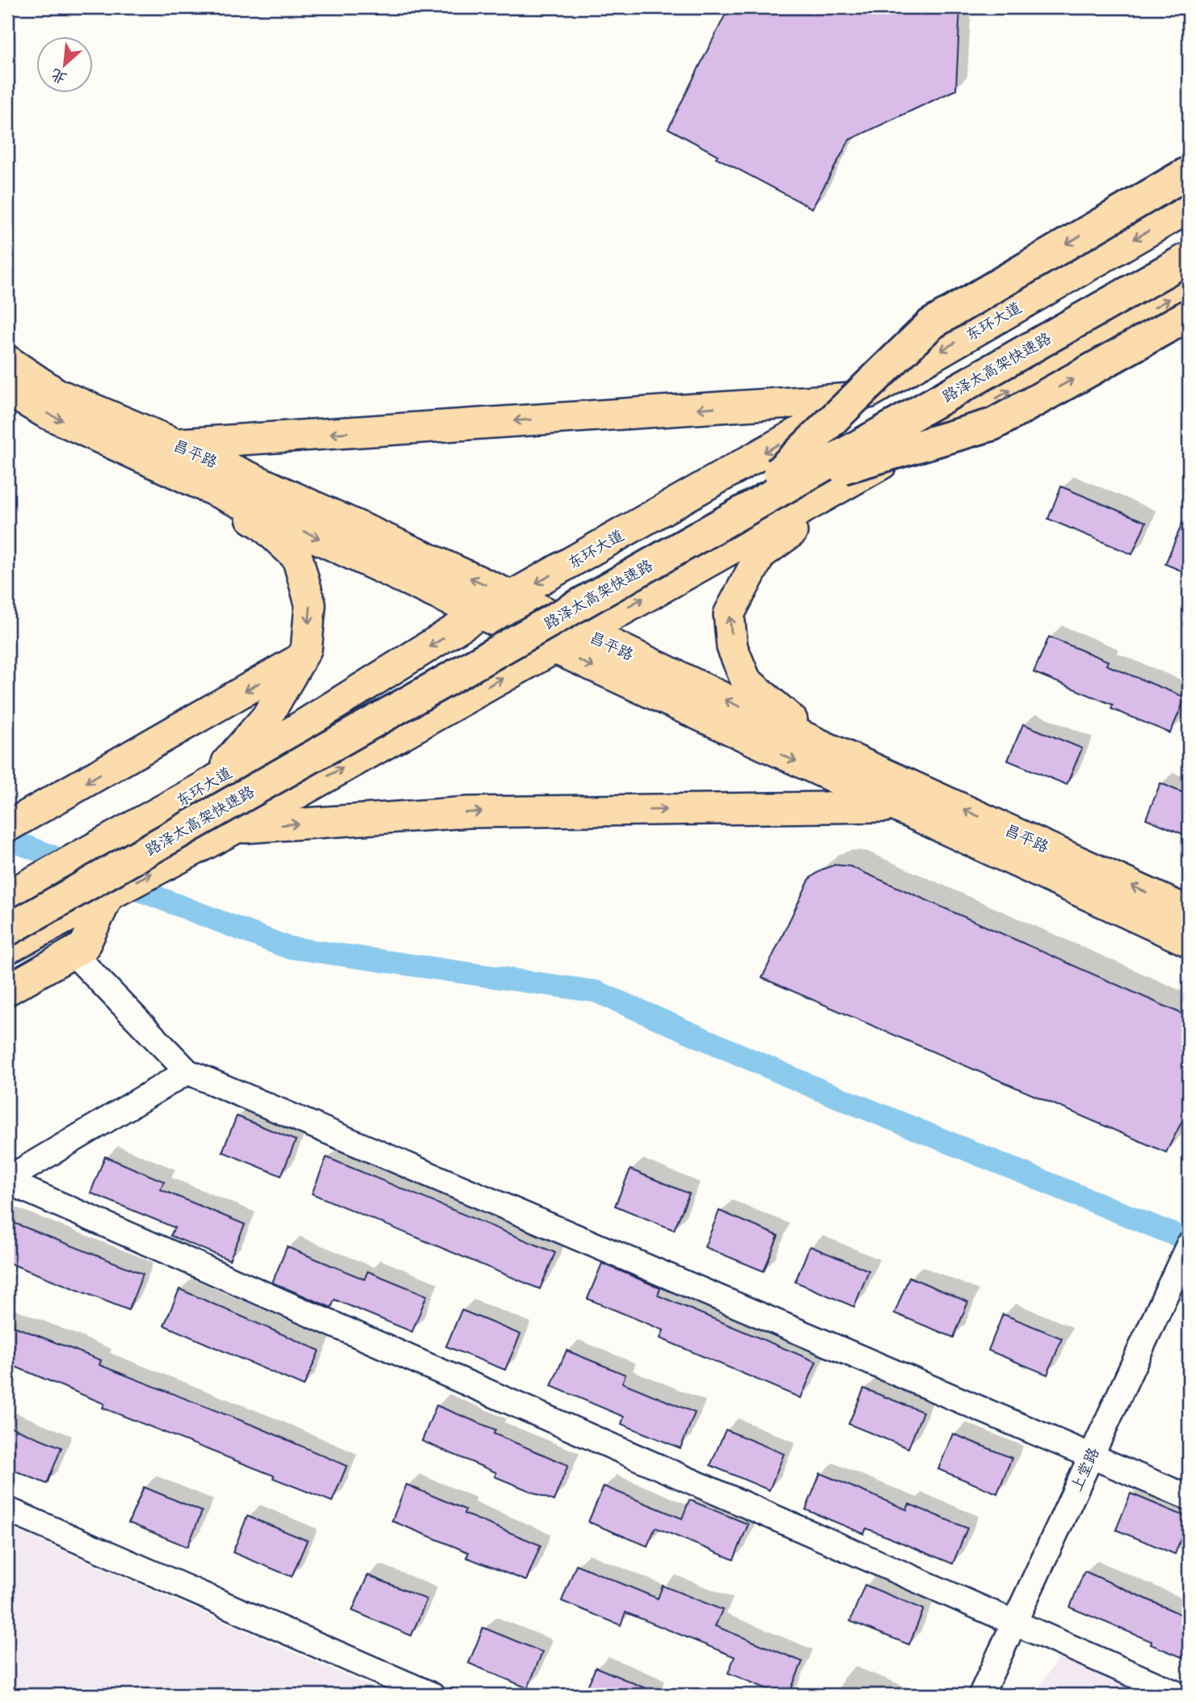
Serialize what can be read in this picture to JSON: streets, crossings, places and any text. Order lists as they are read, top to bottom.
{
  "streets": {
    "highway": ["路泽太高架快速路"],
    "main road": ["东环大道", "昌平路"],
    "street": ["上堂路"]
  },
  "crossings": [
    ["东环大道", "昌平路"]
  ],
  "north": "bottom left"
}
